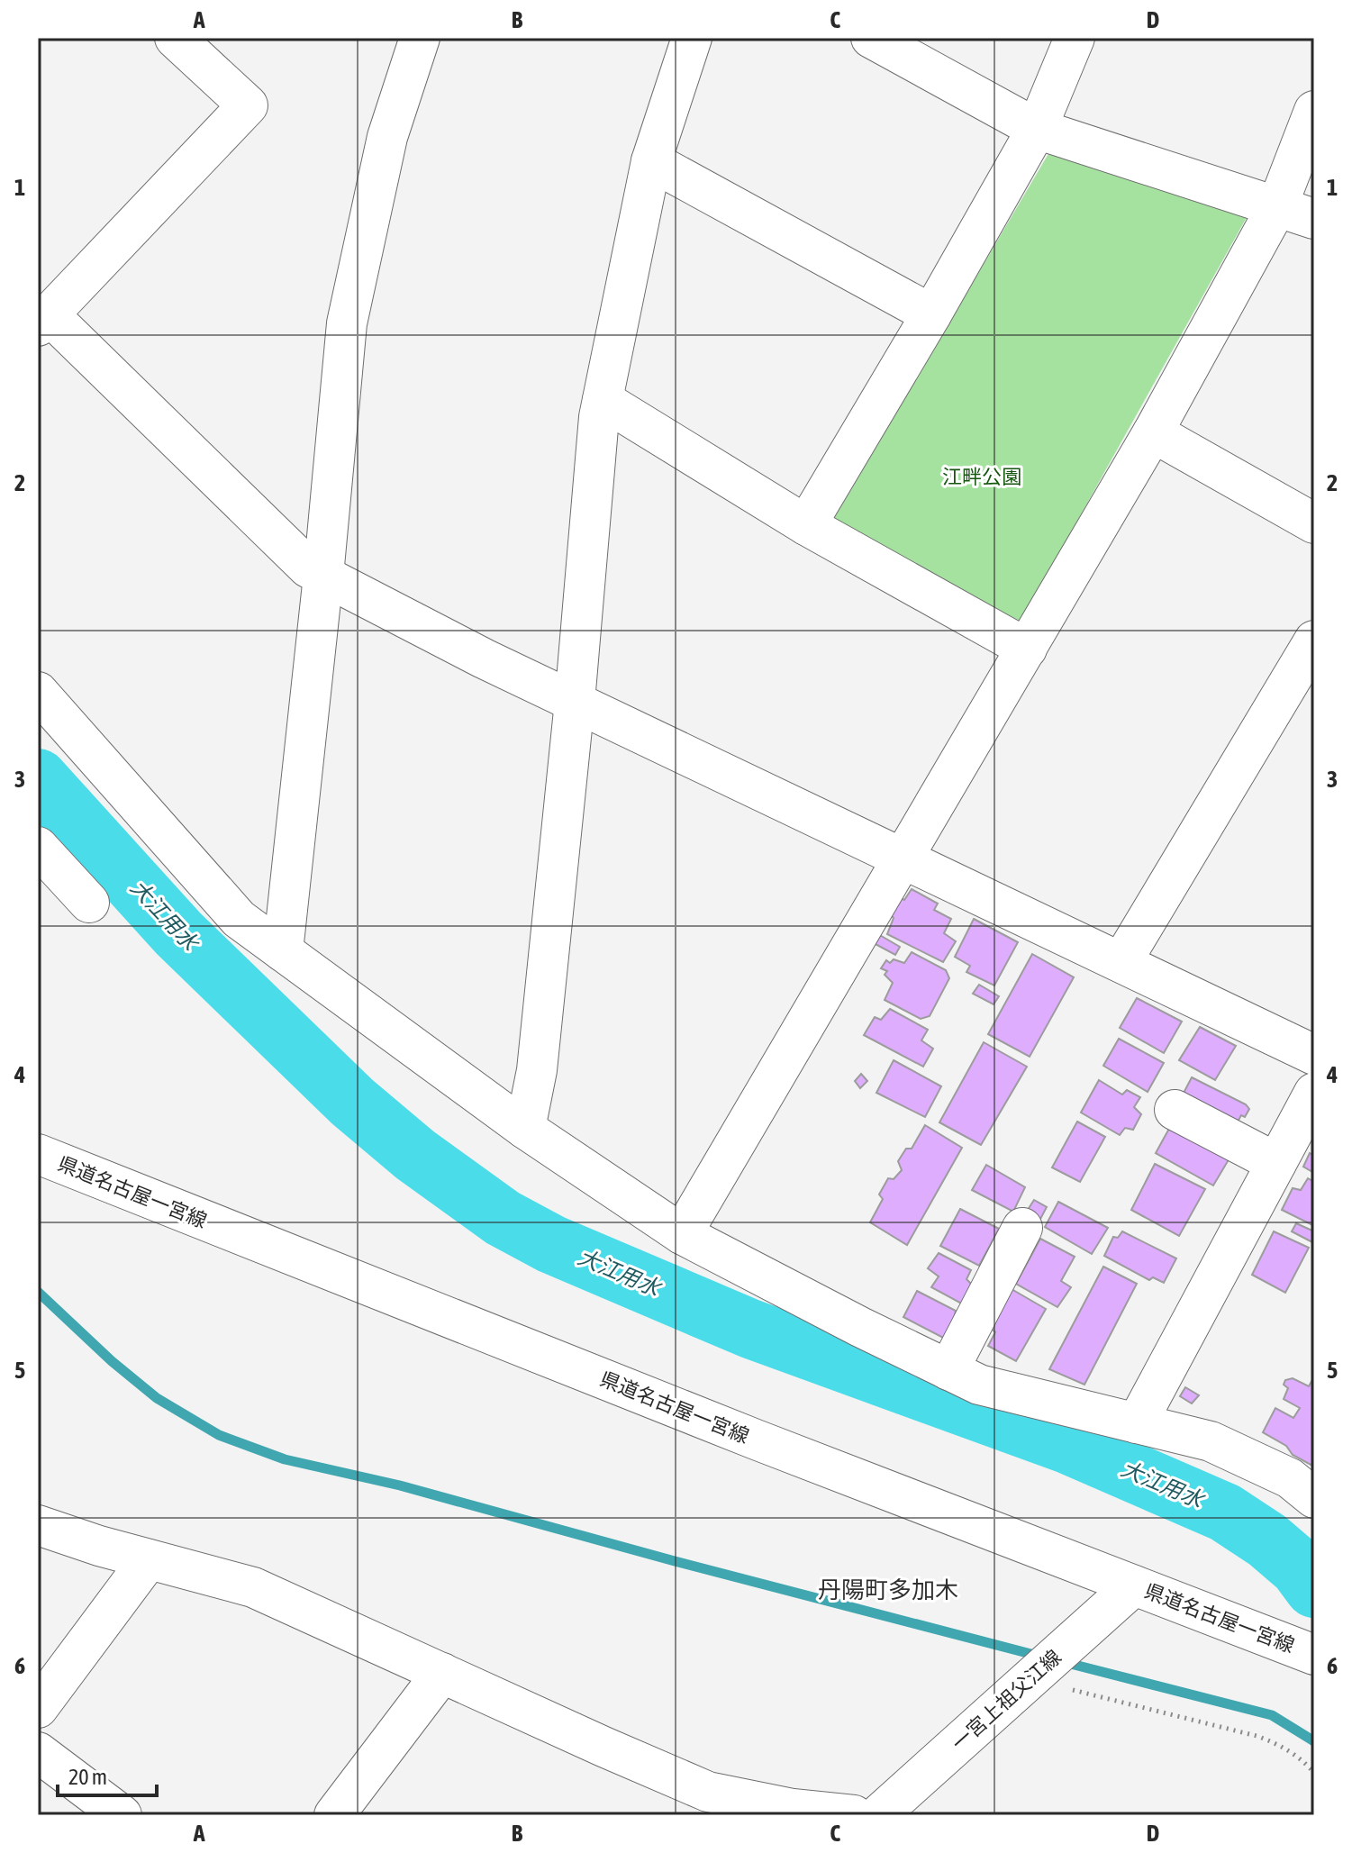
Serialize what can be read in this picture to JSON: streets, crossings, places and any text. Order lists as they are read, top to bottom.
{
  "streets": {
    "street": ["県道名古屋一宮線", "一宮上祖父江線"]
  },
  "crossings": [
    ["県道名古屋一宮線", "一宮上祖父江線"]
  ],
  "districts": ["丹陽町多加木"],
  "water": ["大江用水"],
  "parks": ["江畔公園"],
  "scale_bar": "20 m",
  "grid": {
    "columns": [
      "A",
      "B",
      "C",
      "D"
    ],
    "rows": [
      "1",
      "2",
      "3",
      "4",
      "5",
      "6"
    ]
  }
}
